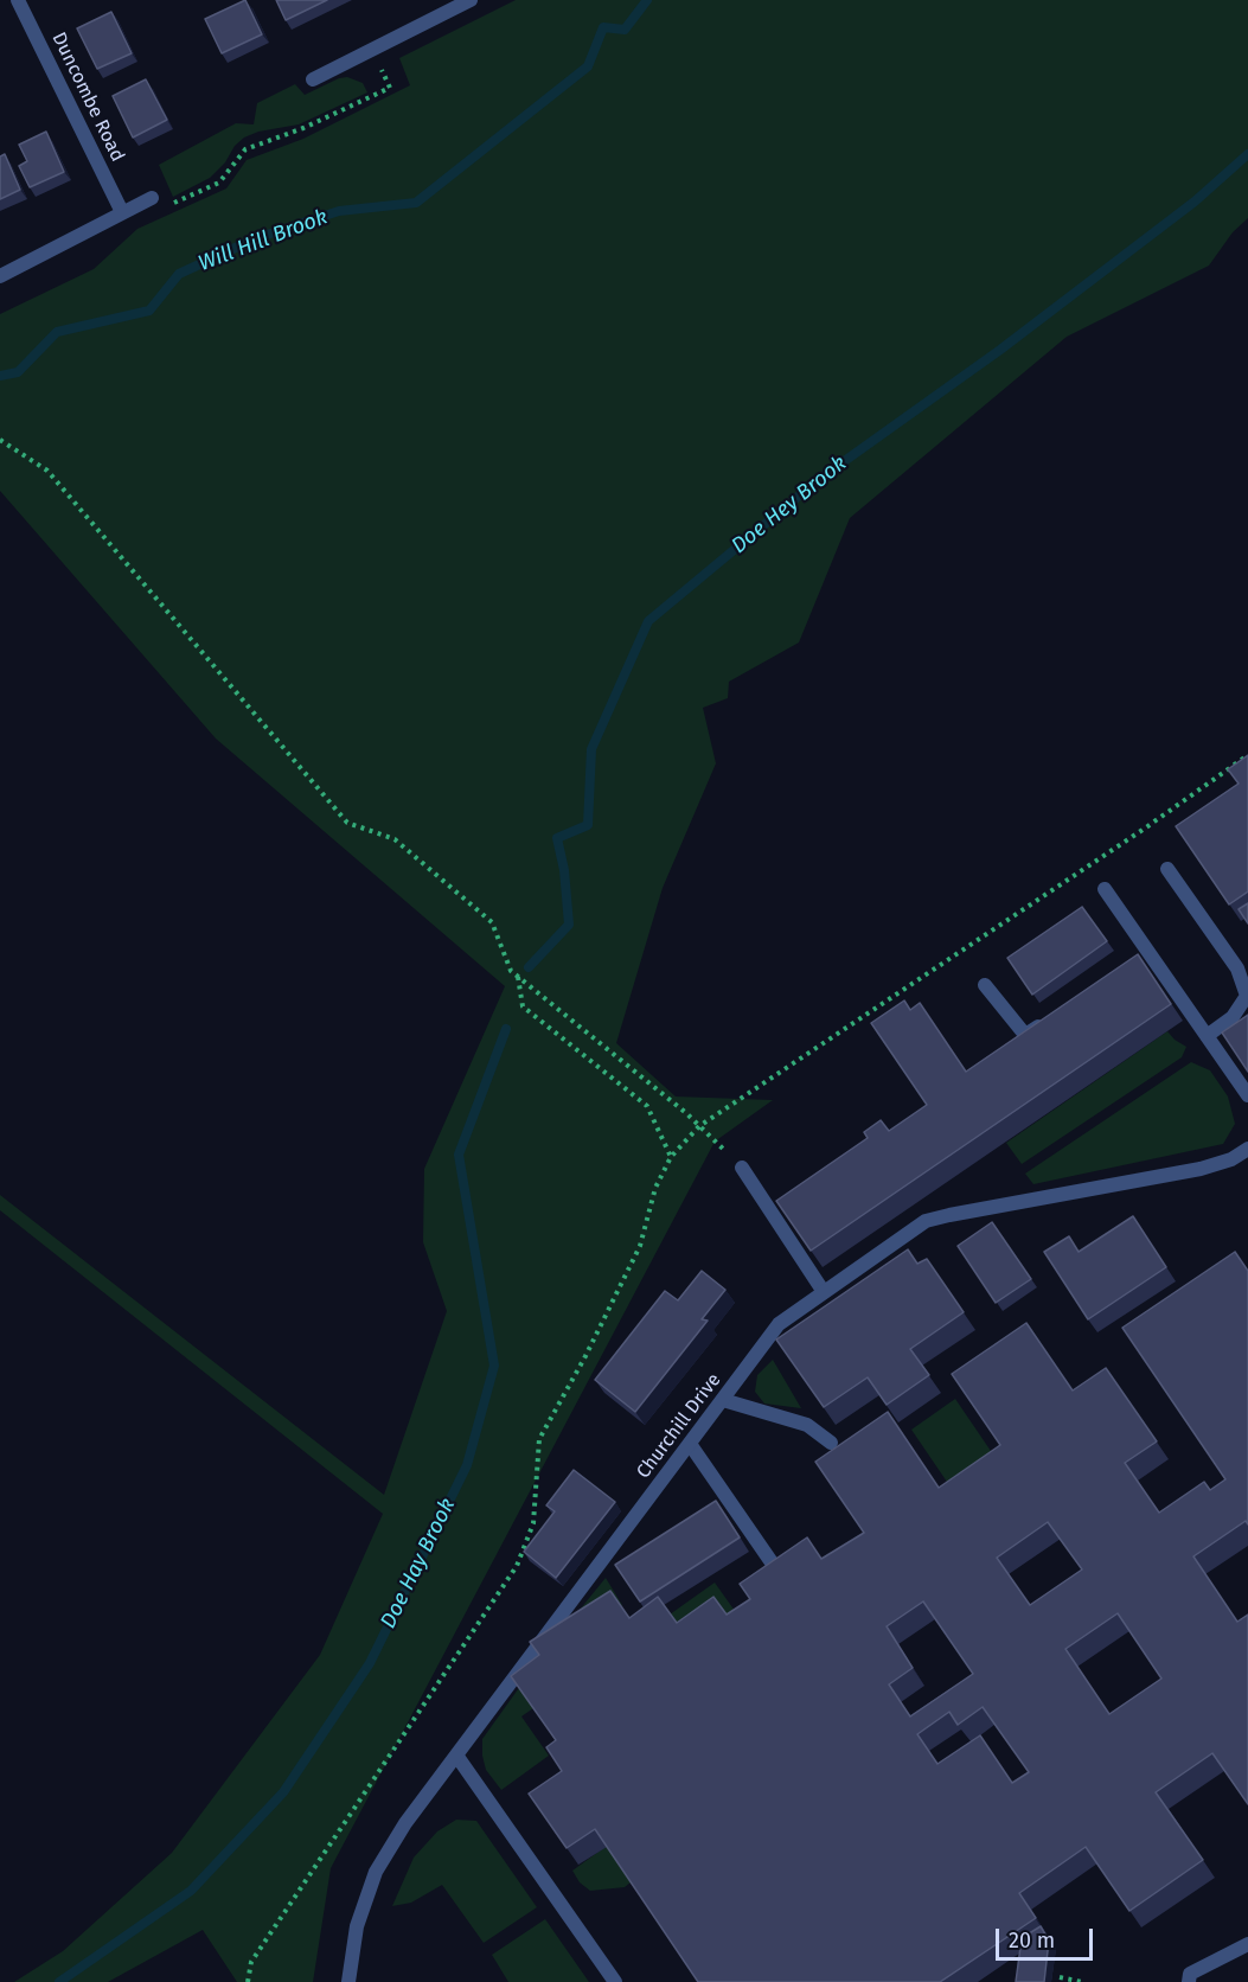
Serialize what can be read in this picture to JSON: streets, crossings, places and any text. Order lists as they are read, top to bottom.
{
  "streets": {
    "street": ["Duncombe Road", "Churchill Drive"]
  },
  "water": ["Will Hill Brook", "Doe Hey Brook", "Doe Hay Brook"],
  "scale_bar": "20 m"
}
